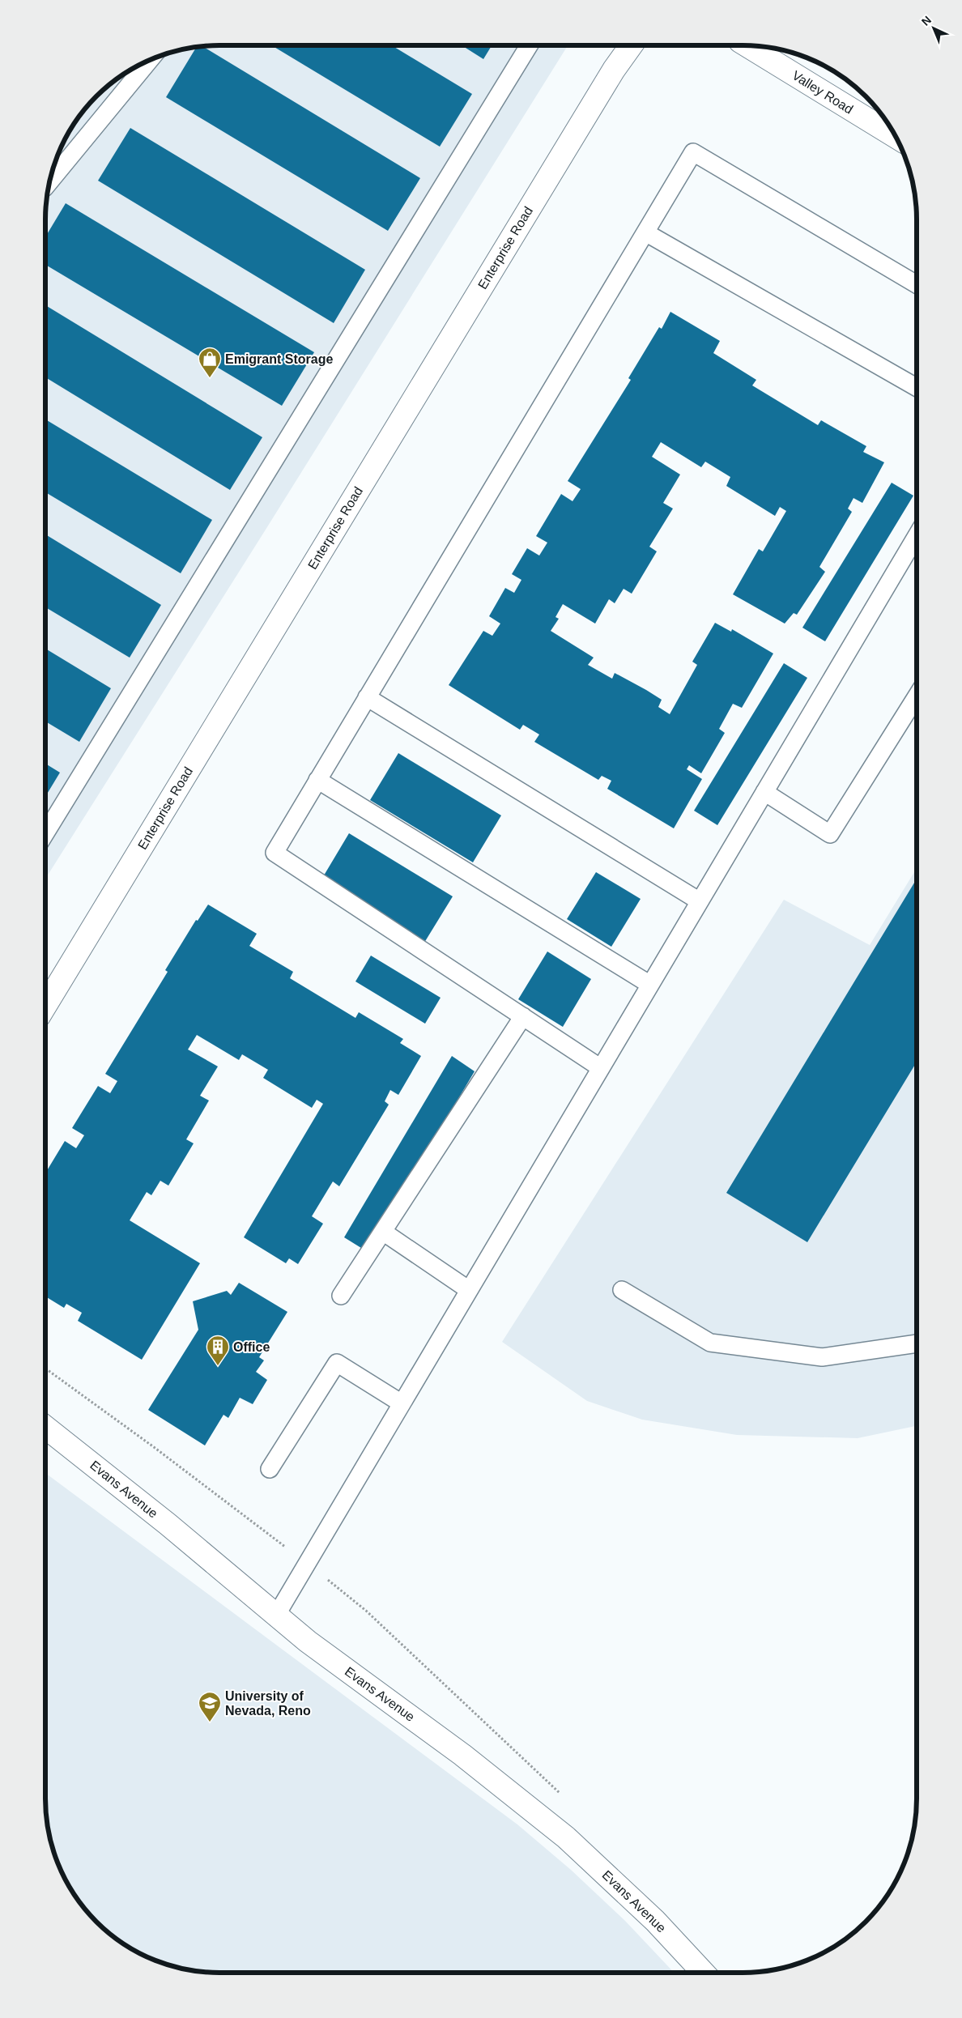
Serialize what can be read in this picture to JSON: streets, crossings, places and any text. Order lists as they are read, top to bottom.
{
  "streets": {
    "street": ["Valley Road", "Enterprise Road", "Evans Avenue"]
  },
  "places": {
    "shop": ["Emigrant Storage"],
    "building": ["Office"],
    "school or university": ["University of Nevada, Reno"]
  },
  "north": "top left"
}
